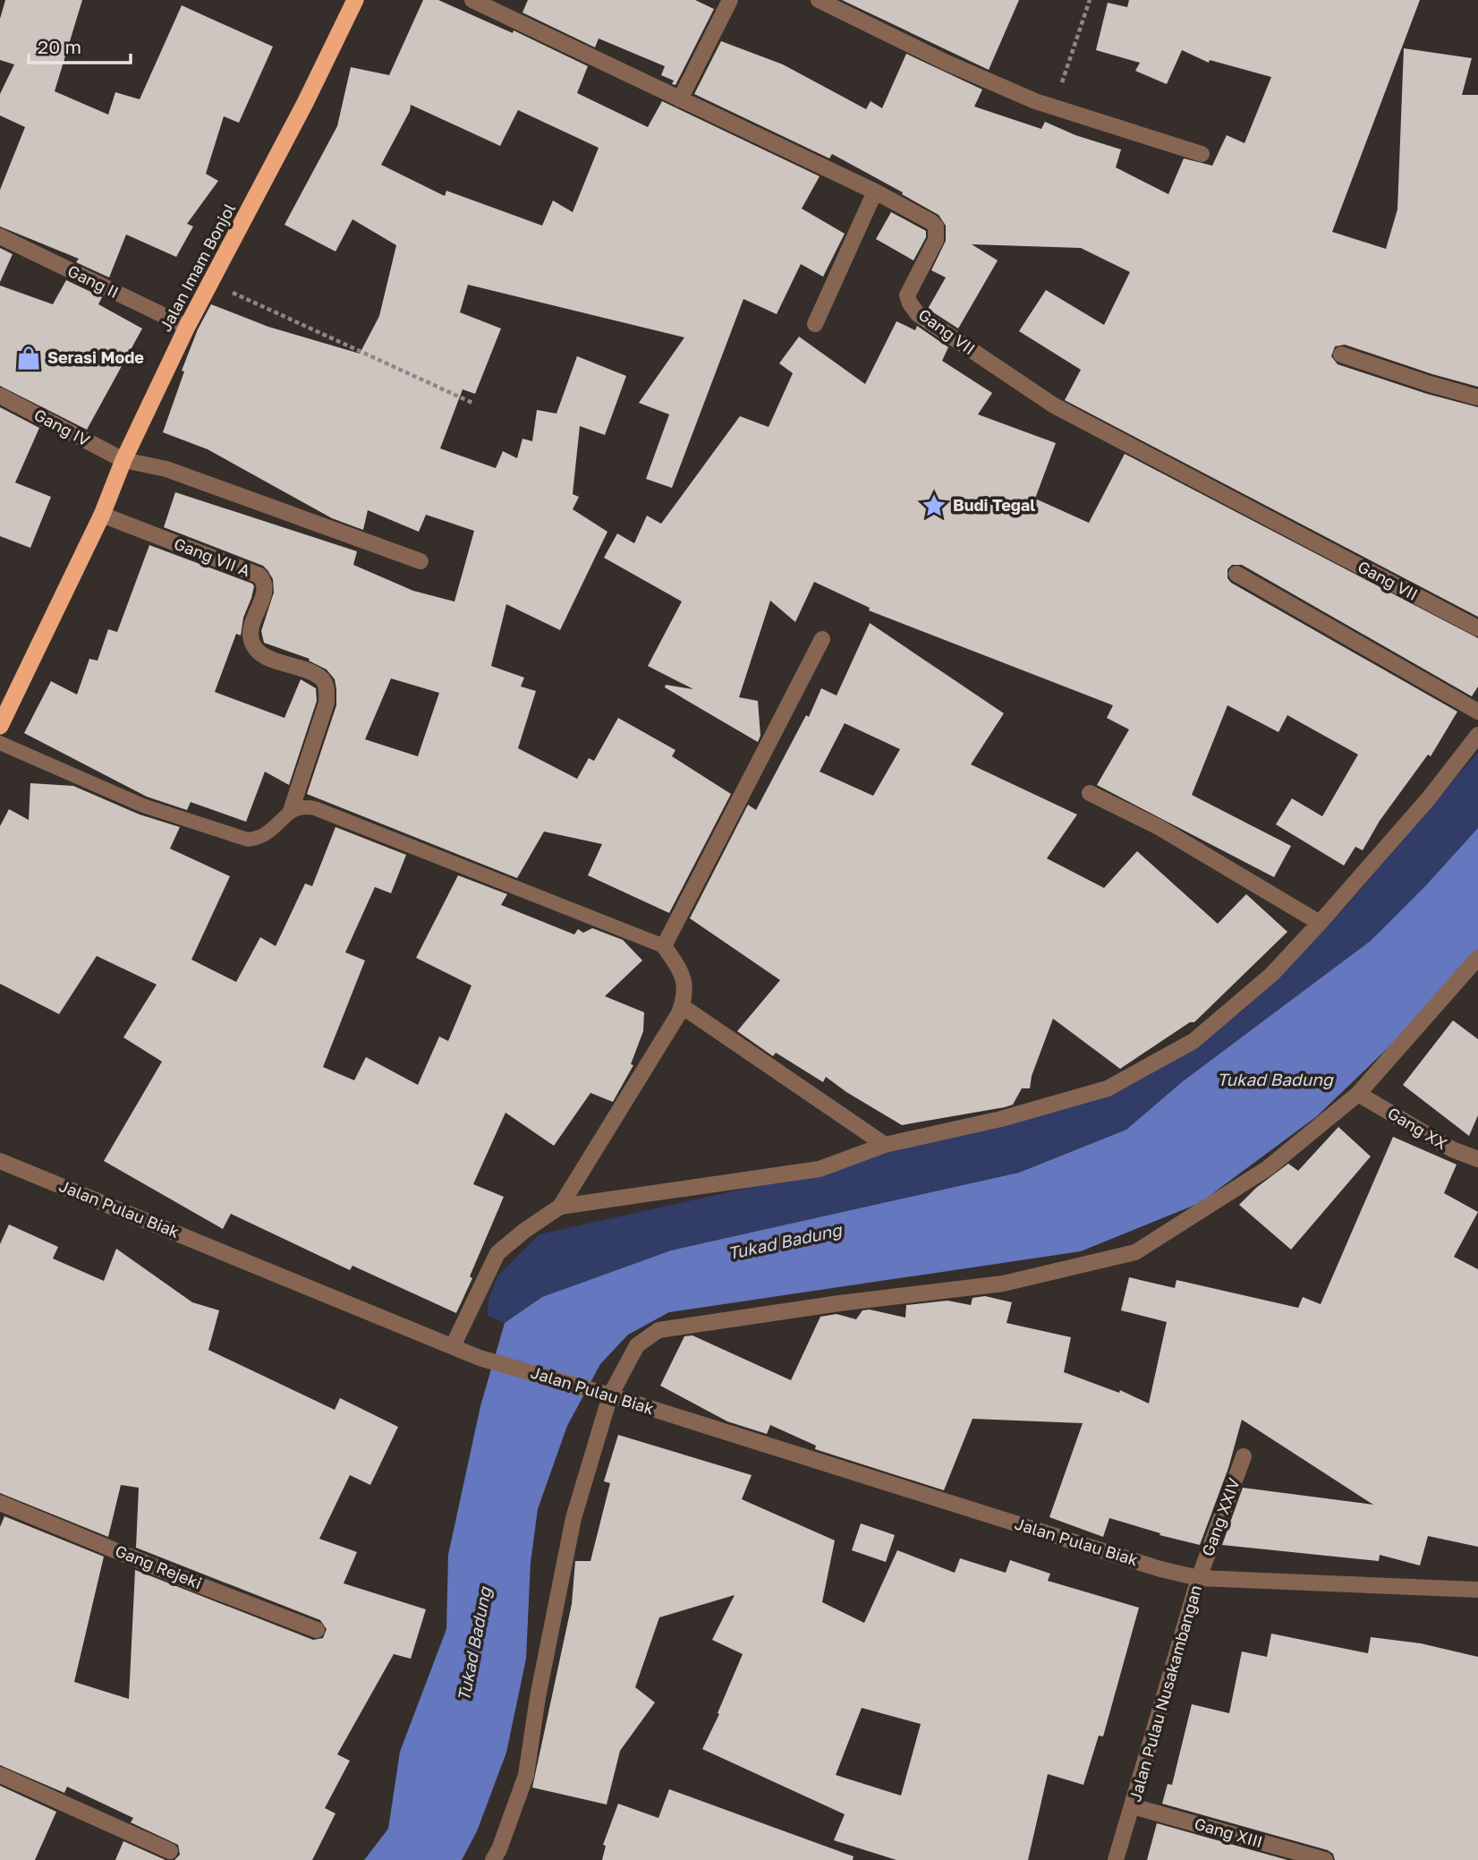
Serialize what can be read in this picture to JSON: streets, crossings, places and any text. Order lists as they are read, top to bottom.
{
  "streets": {
    "highway": ["Jalan Imam Bonjol"],
    "street": [
      "Gang II",
      "Gang VII",
      "Gang IV",
      "Gang VII A",
      "Gang XX",
      "Jalan Pulau Biak",
      "Gang XXIV",
      "Gang Rejeki",
      "Jalan Pulau Nusakambangan",
      "Gang XIII"
    ]
  },
  "crossings": [
    ["Jalan Imam Bonjol", "Gang II"],
    ["Jalan Imam Bonjol", "Gang IV"],
    ["Jalan Imam Bonjol", "Gang VII A"],
    ["Jalan Pulau Biak", "Gang XXIV"],
    ["Jalan Pulau Biak", "Jalan Pulau Nusakambangan"],
    ["Gang XXIV", "Jalan Pulau Nusakambangan"],
    ["Jalan Pulau Nusakambangan", "Gang XIII"]
  ],
  "water": ["Tukad Badung"],
  "places": {
    "shop": ["Serasi Mode"],
    "place": ["Budi Tegal"]
  },
  "scale_bar": "20 m"
}
